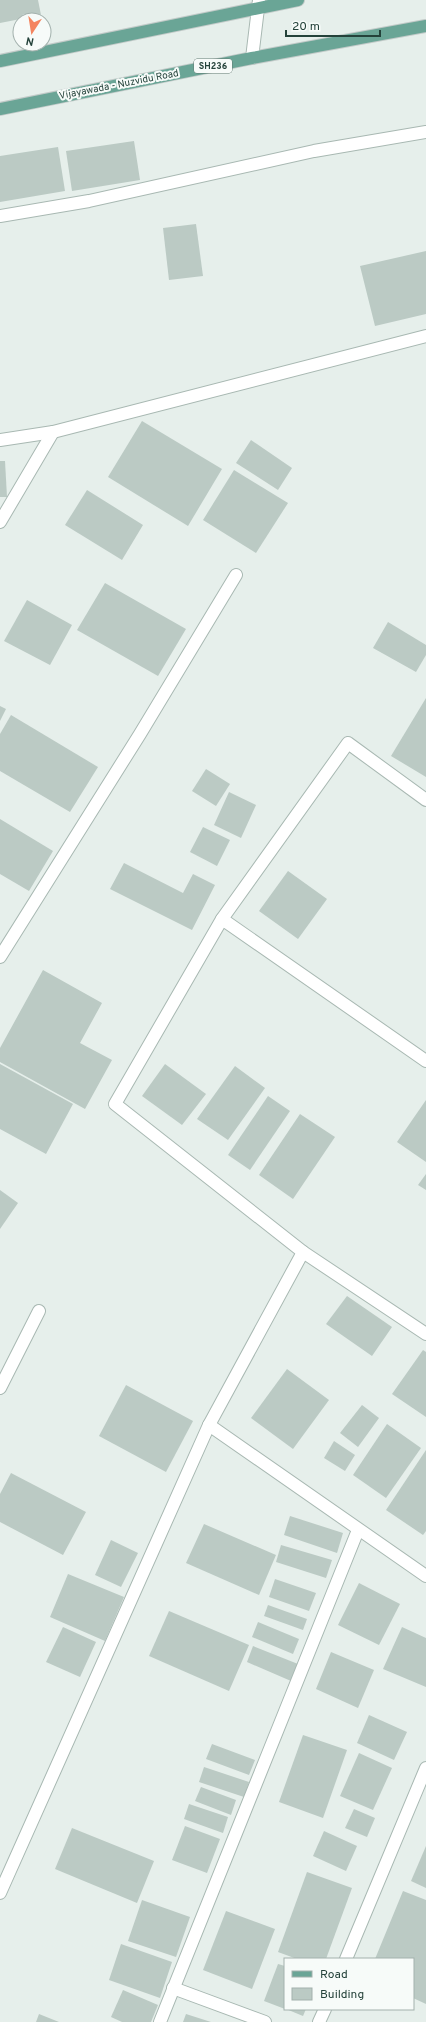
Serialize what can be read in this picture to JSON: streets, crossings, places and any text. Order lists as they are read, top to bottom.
{
  "streets": {
    "main road": ["SH236", "Vijayawada - Nuzvidu Road"]
  },
  "legend": ["Road", "Building"],
  "scale_bar": "20 m",
  "north": "bottom"
}
